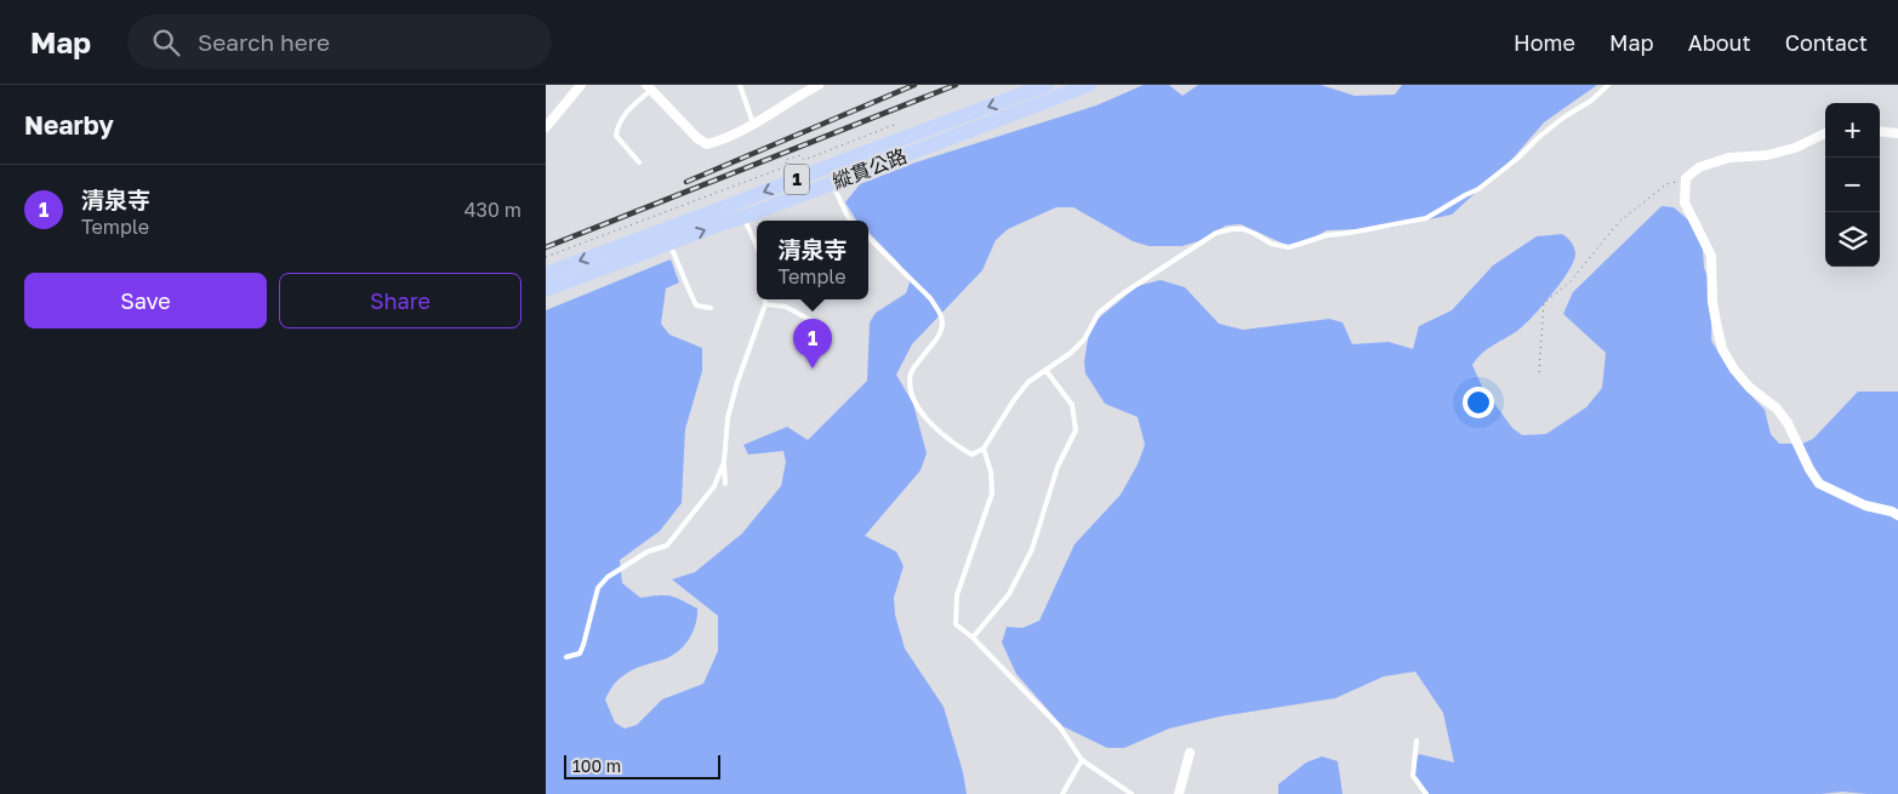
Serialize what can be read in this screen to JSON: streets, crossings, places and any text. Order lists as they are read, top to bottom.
{
  "streets": {
    "main road": ["縱貫公路", "1"]
  },
  "scale_bar": "100 m",
  "page": {
    "header": "Map",
    "search": "Search here",
    "nav": [
      "Home",
      "Map",
      "About",
      "Contact"
    ],
    "heading": "Nearby",
    "map_buttons": ["+", "−"],
    "list": [
      {
        "mark": "1",
        "name": "清泉寺",
        "note": "Temple",
        "value": "430 m"
      }
    ],
    "popup": ["清泉寺", "Temple"],
    "buttons": ["Save", "Share"],
    "pins": "1",
    "scale": "100 m"
  }
}
